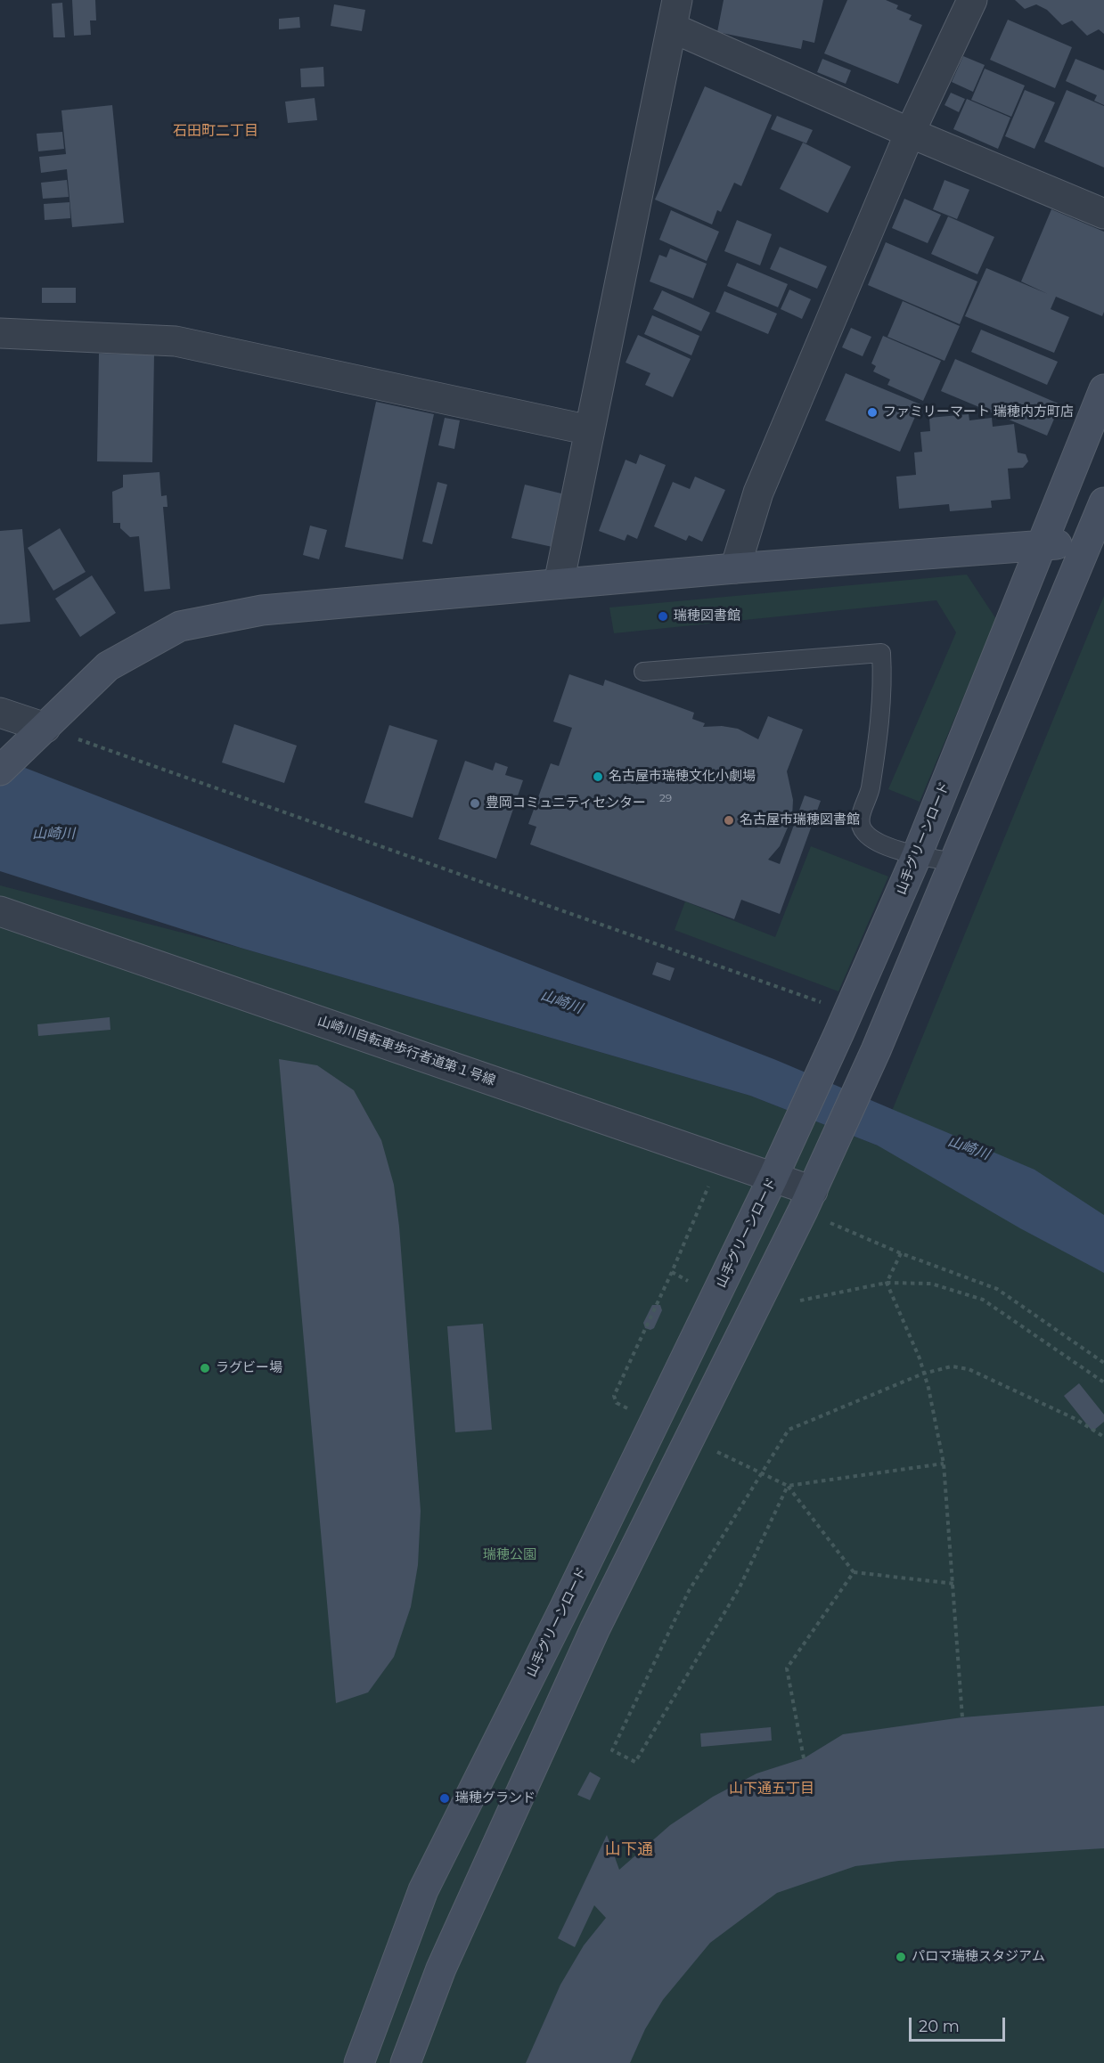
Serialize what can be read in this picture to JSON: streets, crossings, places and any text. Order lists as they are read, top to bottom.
{
  "streets": {
    "street": ["山手グリーンロード", "山崎川自転車歩行者道第１号線"]
  },
  "crossings": [
    ["山手グリーンロード", "山崎川自転車歩行者道第１号線"]
  ],
  "districts": ["石田町二丁目", "山下通五丁目", "山下通"],
  "water": ["山崎川"],
  "parks": ["瑞穂公園"],
  "places": [
    "ファミリーマート 瑞穂内方町店",
    "瑞穂図書館",
    "名古屋市瑞穂文化小劇場",
    "豊岡コミュニティセンター",
    "名古屋市瑞穂図書館",
    "ラグビー場",
    "瑞穂グランド",
    "パロマ瑞穂スタジアム"
  ],
  "house_numbers": ["29"],
  "scale_bar": "20 m"
}
